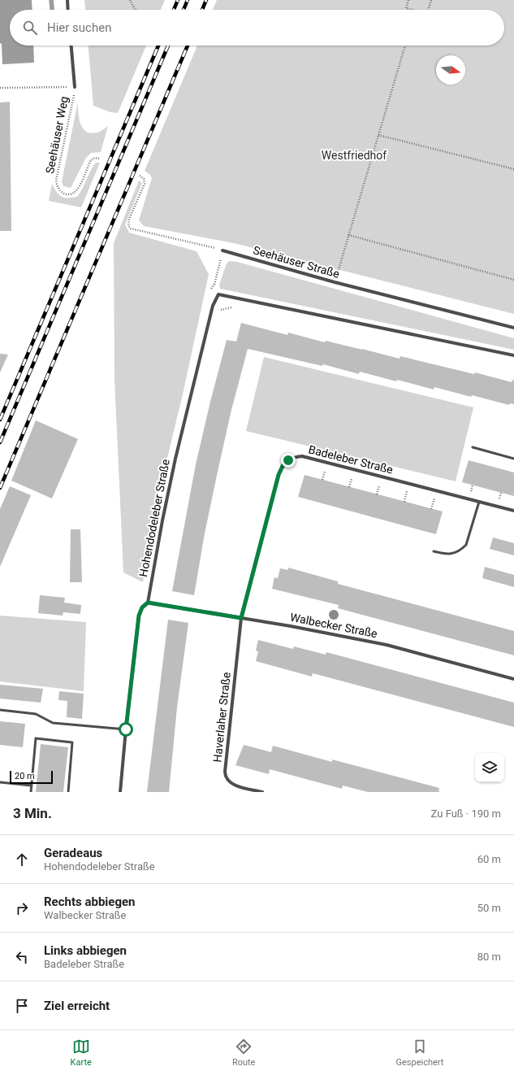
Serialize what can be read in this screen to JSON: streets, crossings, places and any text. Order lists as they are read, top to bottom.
{
  "streets": {
    "street": [
      "Seehäuser Weg",
      "Seehäuser Straße",
      "Badeleber Straße",
      "Hohendodeleber Straße",
      "Walbecker Straße",
      "Haverlaher Straße"
    ]
  },
  "crossings": [
    ["Badeleber Straße", "Walbecker Straße"],
    ["Badeleber Straße", "Haverlaher Straße"],
    ["Hohendodeleber Straße", "Walbecker Straße"],
    ["Walbecker Straße", "Haverlaher Straße"]
  ],
  "parks": ["Westfriedhof"],
  "scale_bar": "20 m",
  "north": "right",
  "page": {
    "search": "Hier suchen",
    "scale": "20 m",
    "heading": ["3 Min.", "Zu Fuß · 190 m"],
    "list": [
      ["Geradeaus", "Hohendodeleber Straße", "60 m"],
      ["Rechts abbiegen", "Walbecker Straße", "50 m"],
      ["Links abbiegen", "Badeleber Straße", "80 m"],
      "Ziel erreicht"
    ],
    "nav": ["Karte", "Route", "Gespeichert"]
  }
}
